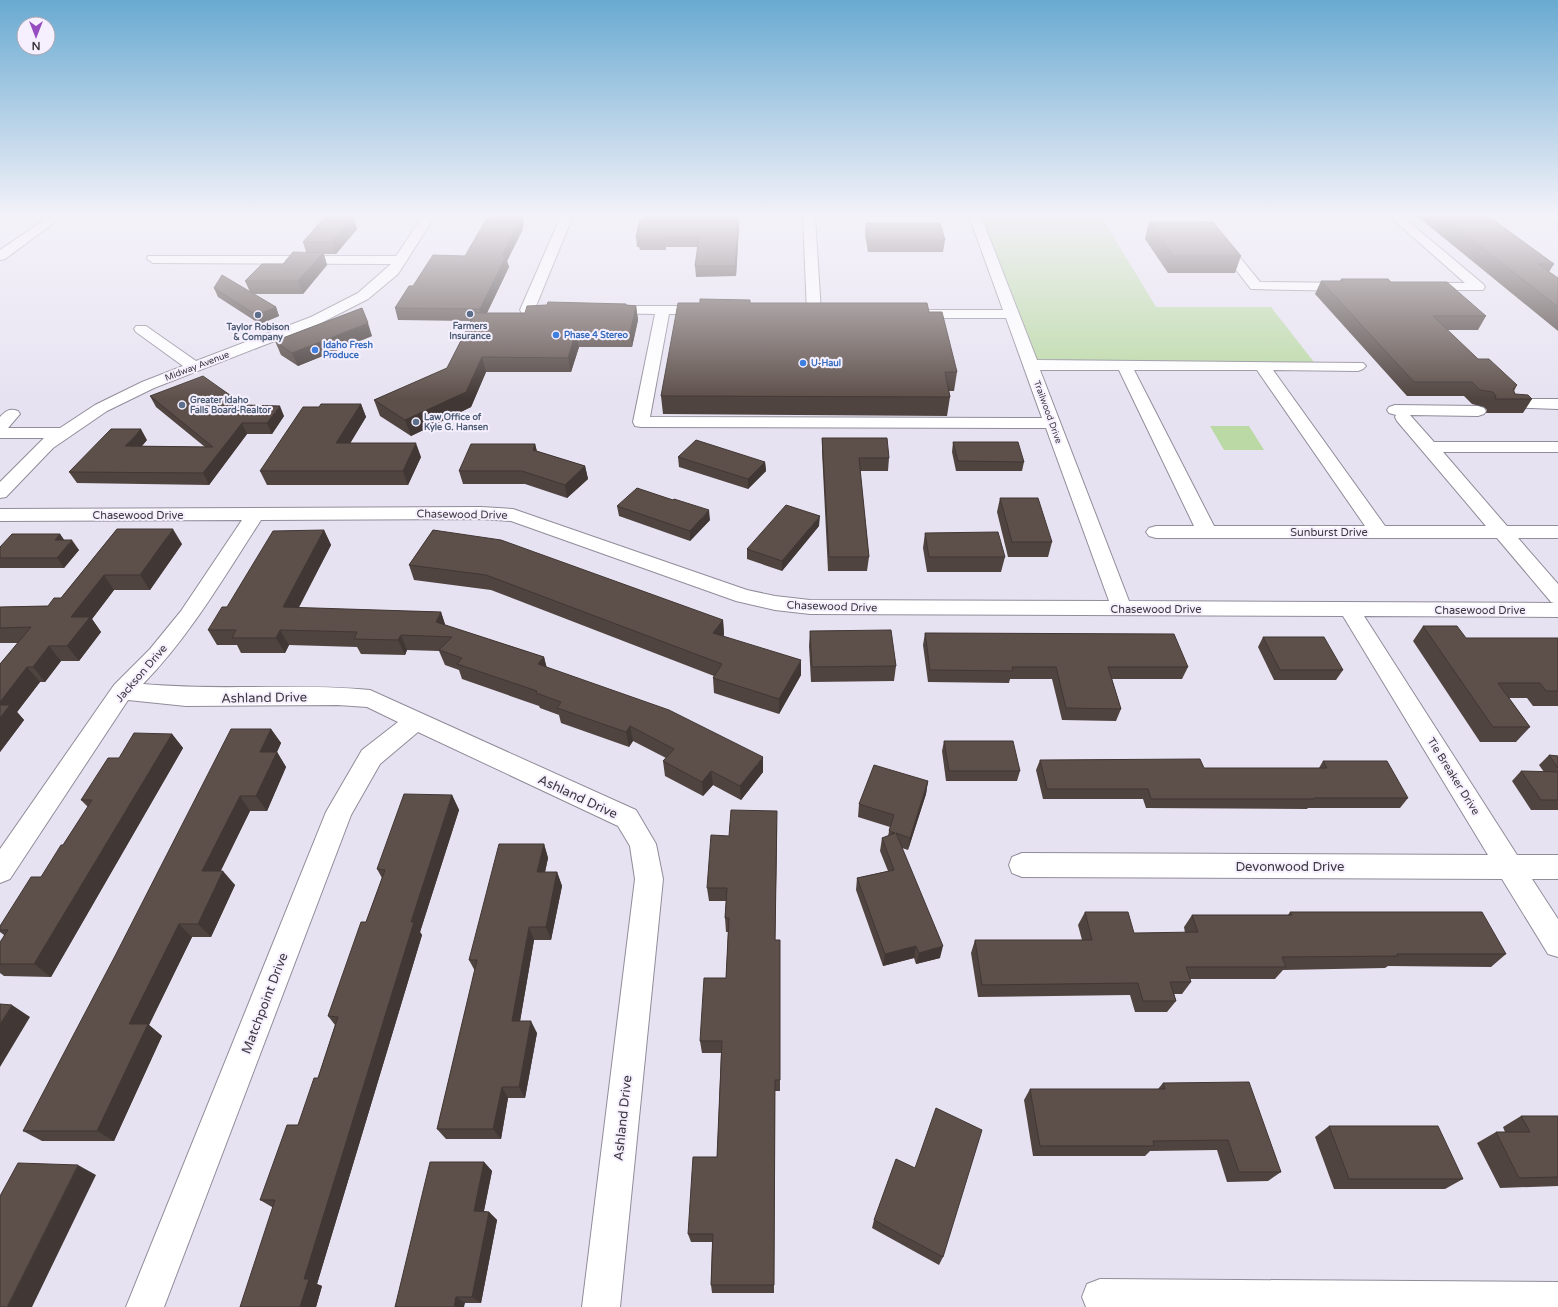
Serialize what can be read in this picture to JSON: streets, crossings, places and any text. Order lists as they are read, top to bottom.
{
  "streets": {
    "street": [
      "Midway Avenue",
      "Trailwood Drive",
      "Chasewood Drive",
      "Sunburst Drive",
      "Jackson Drive",
      "Ashland Drive",
      "Tie Breaker Drive",
      "Devonwood Drive",
      "Matchpoint Drive"
    ]
  },
  "crossings": [
    ["Trailwood Drive", "Chasewood Drive"],
    ["Chasewood Drive", "Jackson Drive"],
    ["Chasewood Drive", "Tie Breaker Drive"],
    ["Jackson Drive", "Ashland Drive"],
    ["Ashland Drive", "Matchpoint Drive"],
    ["Tie Breaker Drive", "Devonwood Drive"]
  ],
  "places": [
    "Farmers Insurance",
    "Taylor Robison & Company",
    "Phase 4 Stereo",
    "Idaho Fresh Produce",
    "U-Haul",
    "Greater Idaho Falls Board-Realtor",
    "Law Office of Kyle G. Hansen"
  ],
  "north": "bottom"
}
